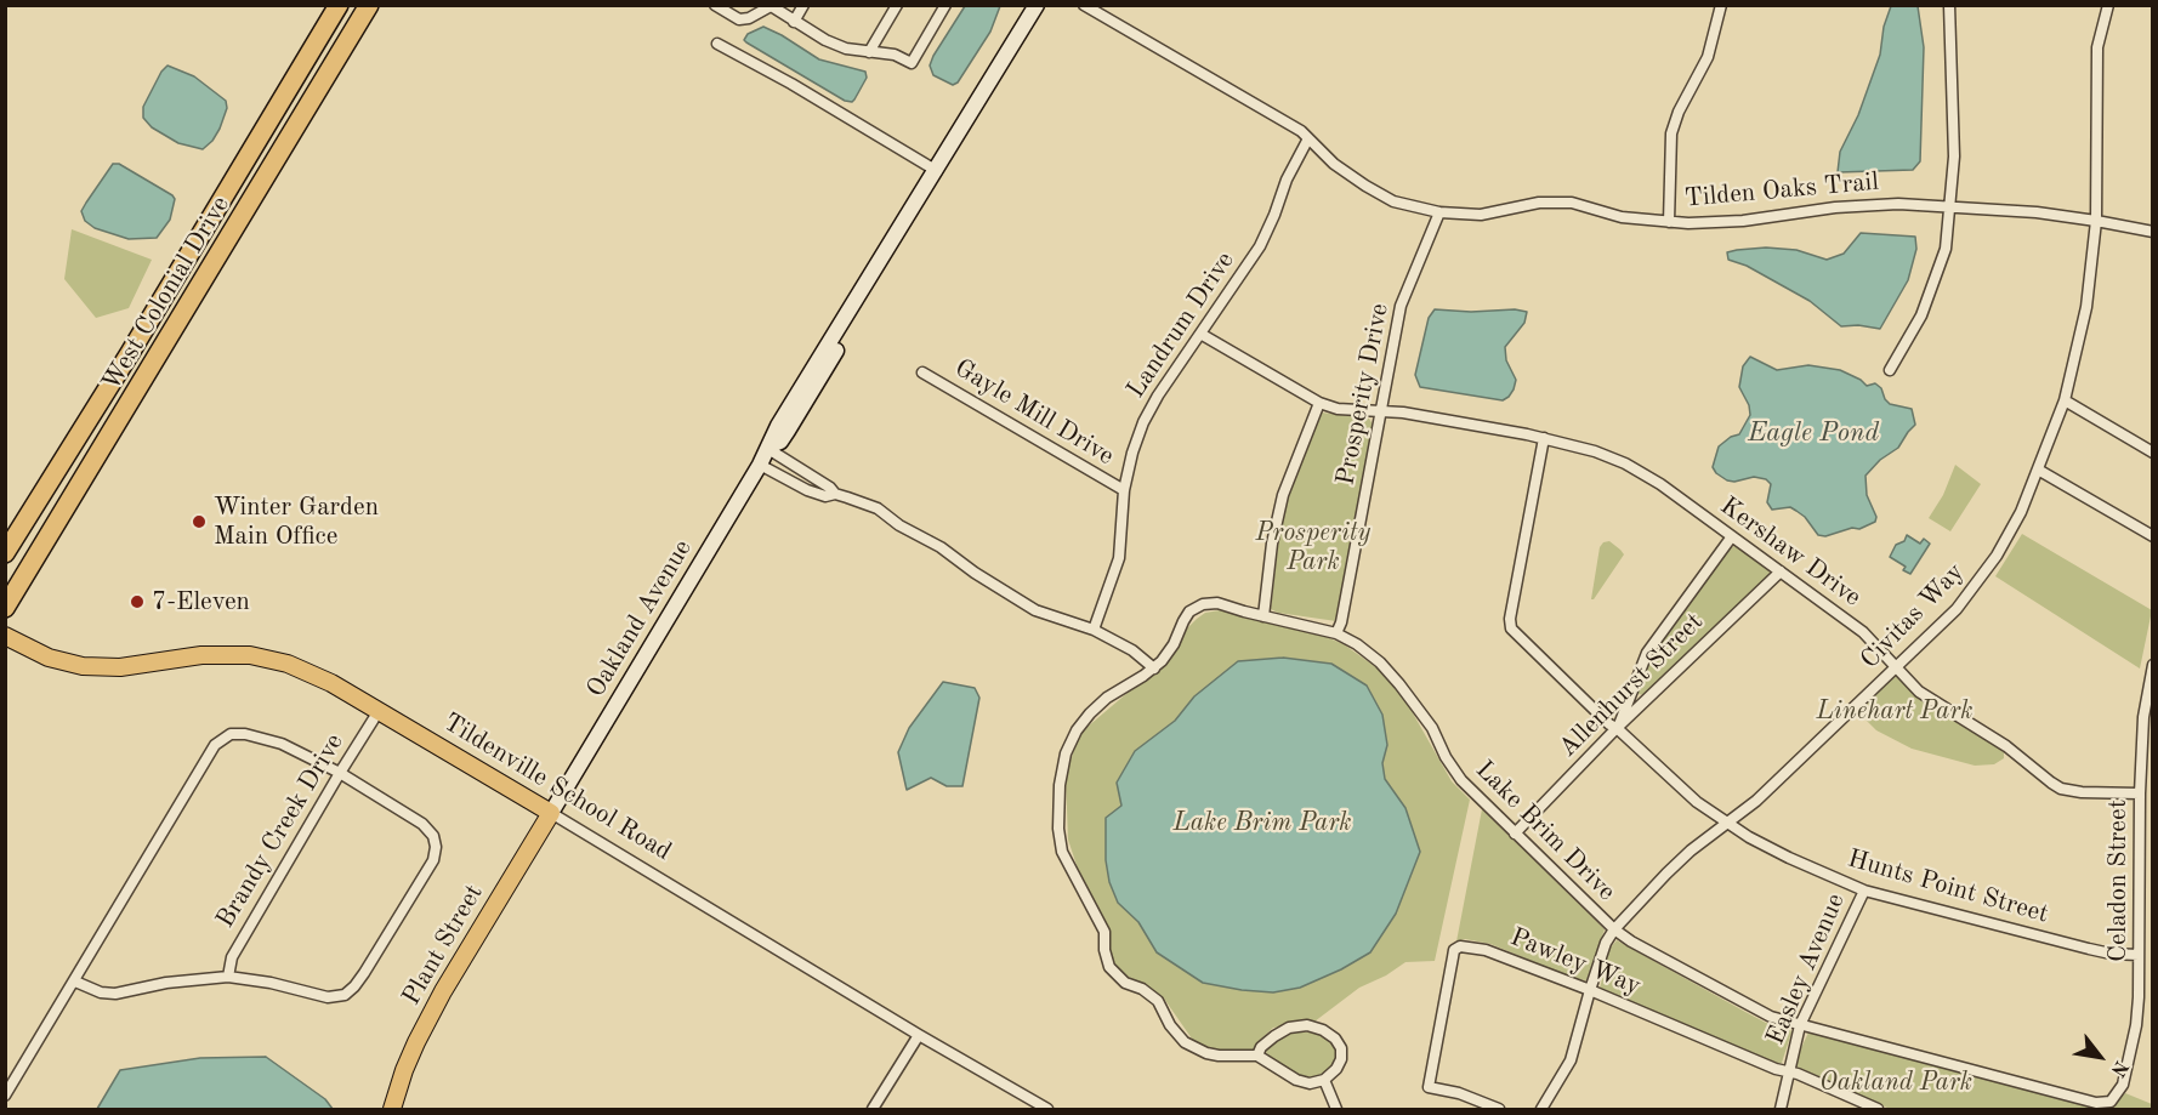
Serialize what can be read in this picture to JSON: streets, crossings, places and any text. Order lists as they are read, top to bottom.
{
  "streets": {
    "highway": ["West Colonial Drive"],
    "main road": ["Tildenville School Road", "Plant Street"],
    "street": [
      "Tilden Oaks Trail",
      "Landrum Drive",
      "Prosperity Drive",
      "Gayle Mill Drive",
      "Kershaw Drive",
      "Civitas Way",
      "Oakland Avenue",
      "Allenhurst Street",
      "Brandy Creek Drive",
      "Lake Brim Drive",
      "Celadon Street",
      "Hunts Point Street",
      "Pawley Way",
      "Easley Avenue"
    ]
  },
  "crossings": [
    ["Tilden Oaks Trail", "Landrum Drive"],
    ["Tilden Oaks Trail", "Prosperity Drive"],
    ["Tilden Oaks Trail", "Civitas Way"],
    ["Landrum Drive", "Gayle Mill Drive"],
    ["Prosperity Drive", "Kershaw Drive"],
    ["Prosperity Drive", "Lake Brim Drive"],
    ["Kershaw Drive", "Civitas Way"],
    ["Kershaw Drive", "Allenhurst Street"],
    ["Kershaw Drive", "Celadon Street"],
    ["Kershaw Drive", "Hunts Point Street"],
    ["Civitas Way", "Lake Brim Drive"],
    ["Civitas Way", "Hunts Point Street"],
    ["Civitas Way", "Pawley Way"],
    ["Oakland Avenue", "Tildenville School Road"],
    ["Oakland Avenue", "Plant Street"],
    ["Allenhurst Street", "Lake Brim Drive"],
    ["Allenhurst Street", "Hunts Point Street"],
    ["Tildenville School Road", "Brandy Creek Drive"],
    ["Tildenville School Road", "Plant Street"],
    ["Lake Brim Drive", "Celadon Street"],
    ["Lake Brim Drive", "Easley Avenue"],
    ["Celadon Street", "Hunts Point Street"],
    ["Hunts Point Street", "Easley Avenue"],
    ["Pawley Way", "Easley Avenue"]
  ],
  "water": ["Eagle Pond"],
  "parks": [
    "Prosperity Park",
    "Linehart Park",
    "Lake Brim Park",
    "Oakland Park"
  ],
  "places": ["Winter Garden Main Office", "7-Eleven"],
  "north": "bottom right"
}
